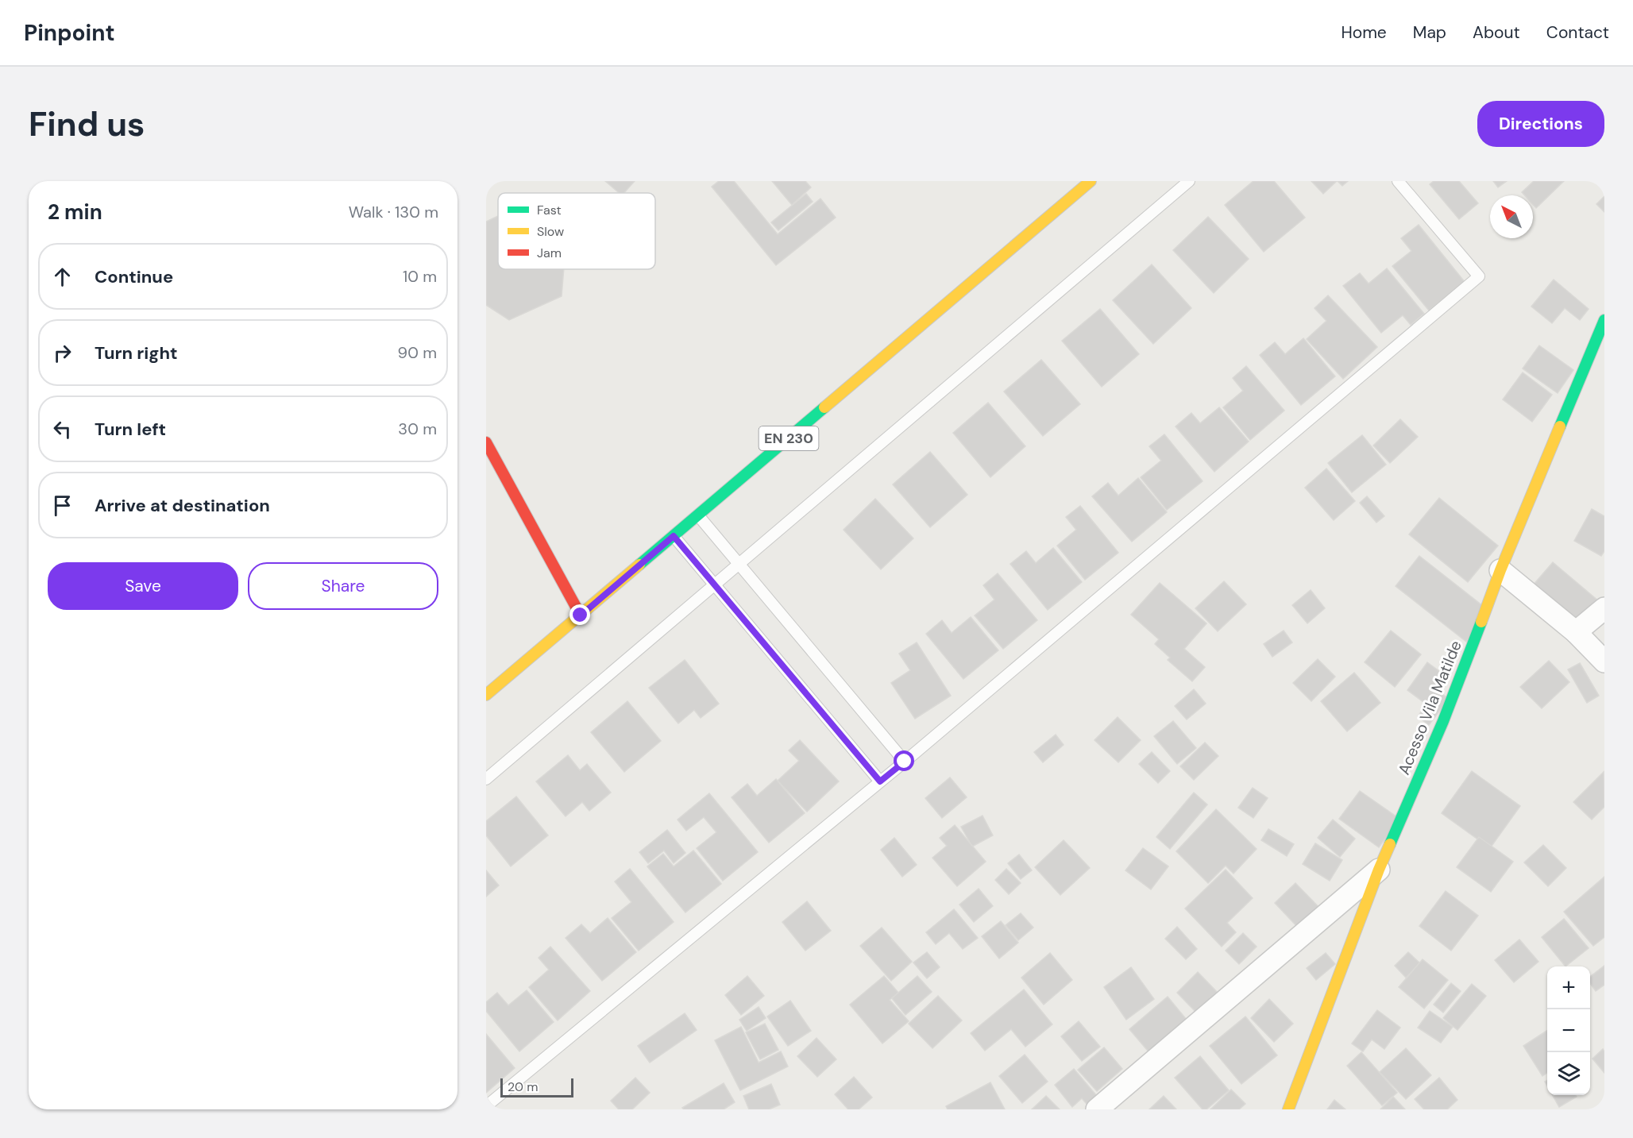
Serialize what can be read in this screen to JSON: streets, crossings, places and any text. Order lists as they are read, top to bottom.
{
  "streets": {
    "street": ["EN 230", "Acesso Vila Matilde"]
  },
  "legend": ["Fast", "Slow", "Jam"],
  "scale_bar": "20 m",
  "north": "top left",
  "page": {
    "header": "Pinpoint",
    "nav": [
      "Home",
      "Map",
      "About",
      "Contact"
    ],
    "buttons": [
      "Directions",
      ["Save", "Share"]
    ],
    "title": "Find us",
    "heading": ["2 min", "Walk · 130 m"],
    "list": [
      ["Continue", "10 m"],
      ["Turn right", "90 m"],
      ["Turn left", "30 m"],
      "Arrive at destination"
    ],
    "map_buttons": ["+", "−"],
    "scale": "20 m"
  }
}
